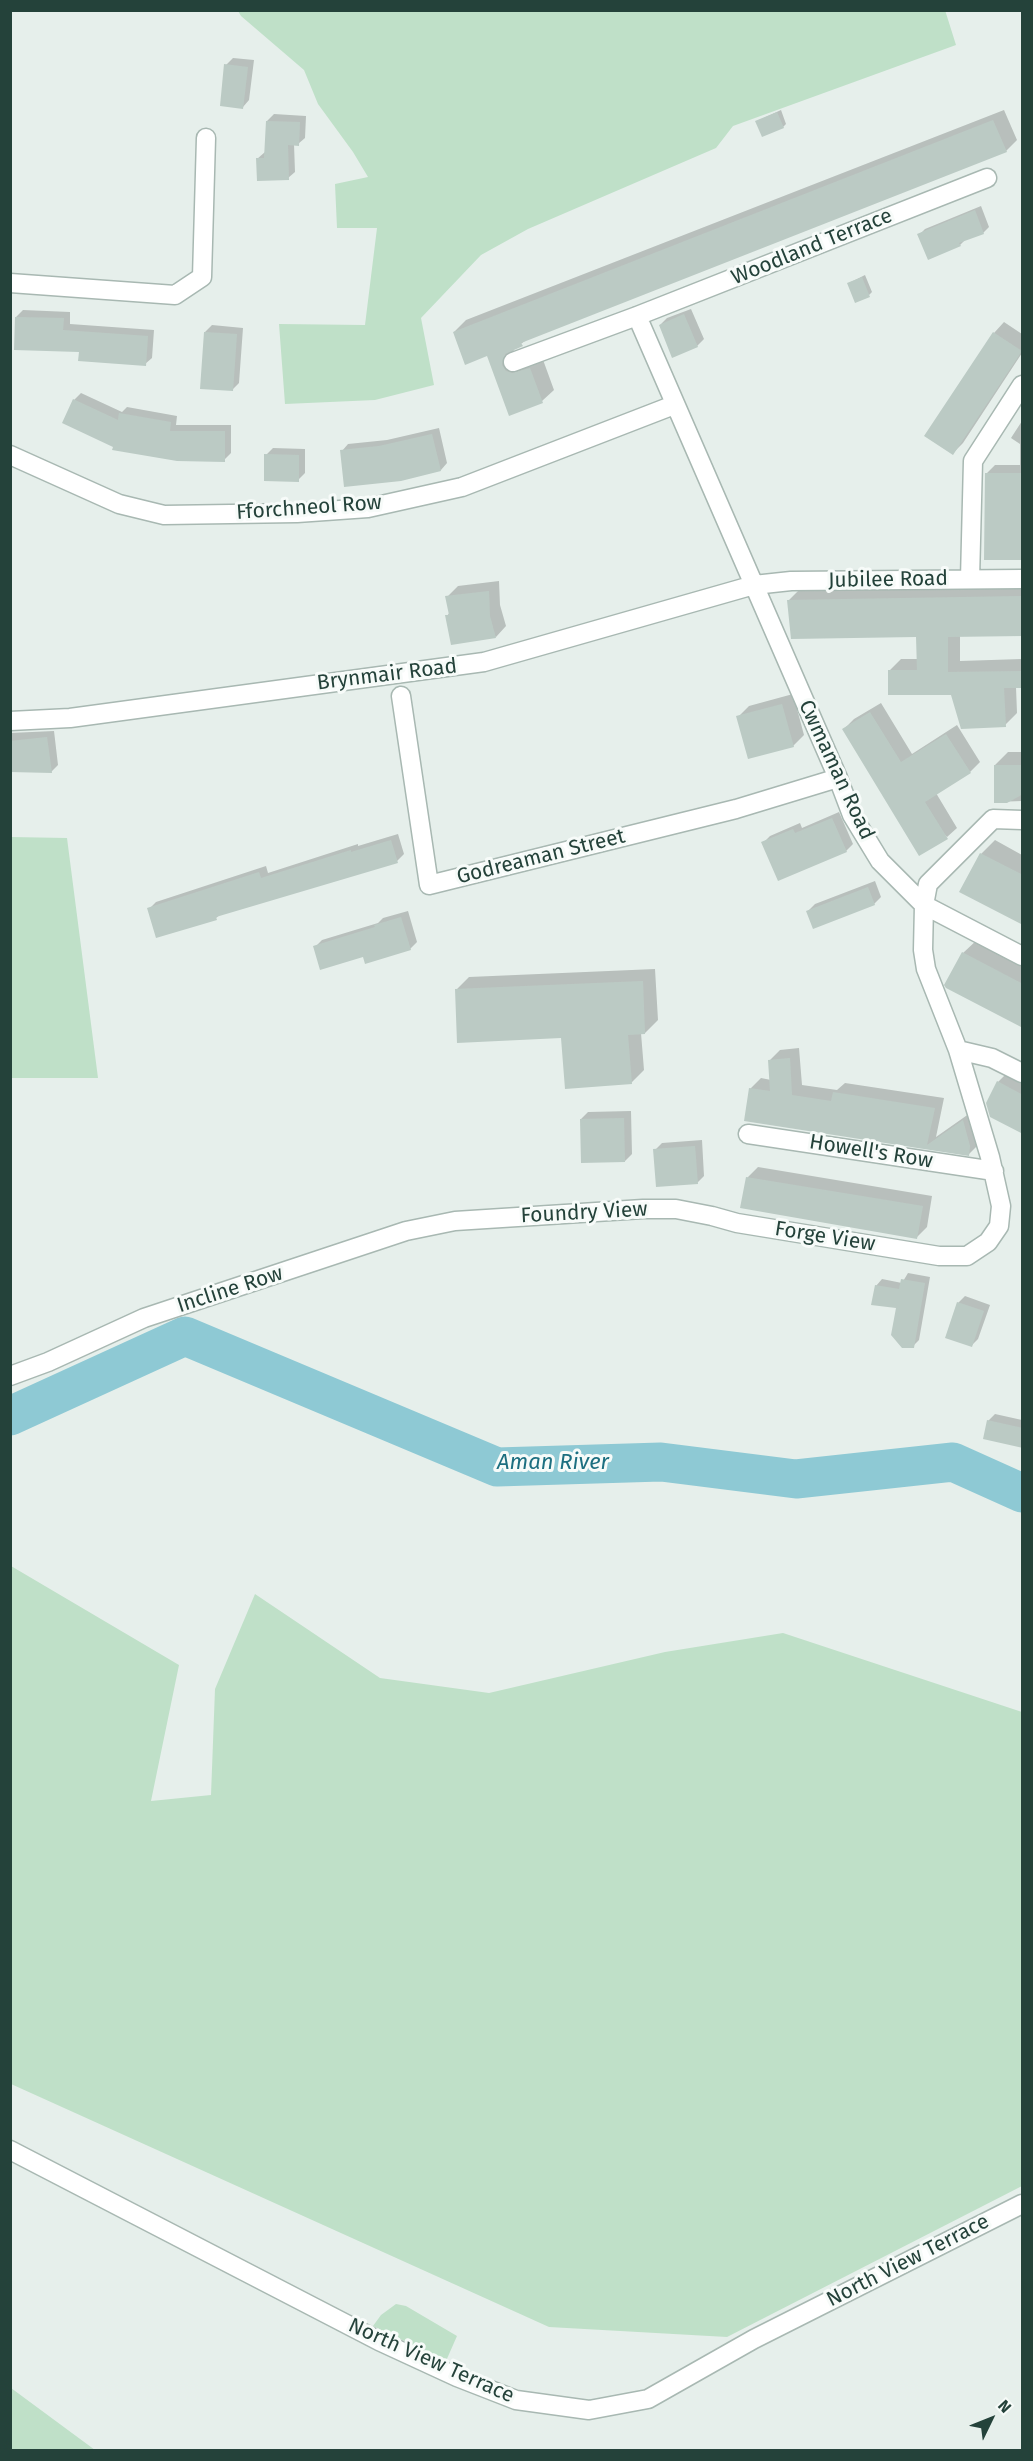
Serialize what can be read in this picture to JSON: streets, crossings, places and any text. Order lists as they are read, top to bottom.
{
  "streets": {
    "street": [
      "Woodland Terrace",
      "Fforchneol Row",
      "Jubilee Road",
      "Brynmair Road",
      "Cwmaman Road",
      "Godreaman Street",
      "Howell's Row",
      "Foundry View",
      "Forge View",
      "Incline Row",
      "North View Terrace"
    ]
  },
  "crossings": [
    ["Jubilee Road", "Brynmair Road"],
    ["Jubilee Road", "Cwmaman Road"],
    ["Brynmair Road", "Cwmaman Road"],
    ["Cwmaman Road", "Godreaman Street"],
    ["Howell's Row", "Forge View"],
    ["Foundry View", "Forge View"],
    ["Foundry View", "Incline Row"]
  ],
  "water": ["Aman River"],
  "north": "top right"
}
